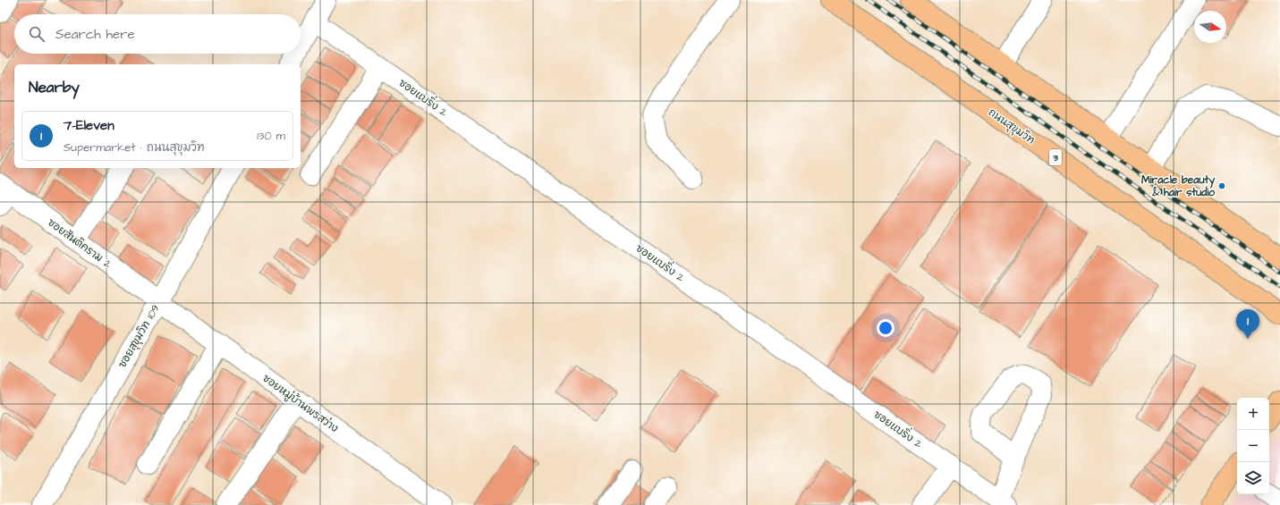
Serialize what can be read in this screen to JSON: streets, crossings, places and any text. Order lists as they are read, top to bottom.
{
  "streets": {
    "main road": ["ถนนสุขุมวิท", "3"],
    "street": [
      "ซอยแบริ่ง 2",
      "ซอยสันติคราม 2",
      "ซอยสุขุมวิท 109",
      "ซอยหมู่บ้านพรสว่าง"
    ]
  },
  "crossings": [
    ["ซอยสันติคราม 2", "ซอยสุขุมวิท 109"],
    ["ซอยสันติคราม 2", "ซอยหมู่บ้านพรสว่าง"],
    ["ซอยสุขุมวิท 109", "ซอยหมู่บ้านพรสว่าง"]
  ],
  "places": ["Miracle beauty & hair studio"],
  "north": "right",
  "page": {
    "search": "Search here",
    "heading": "Nearby",
    "list": [
      {
        "mark": "1",
        "name": "7-Eleven",
        "note": "Supermarket · ถนนสุขุมวิท",
        "value": "130 m"
      }
    ],
    "pins": "1",
    "map_buttons": ["+", "−"]
  }
}
